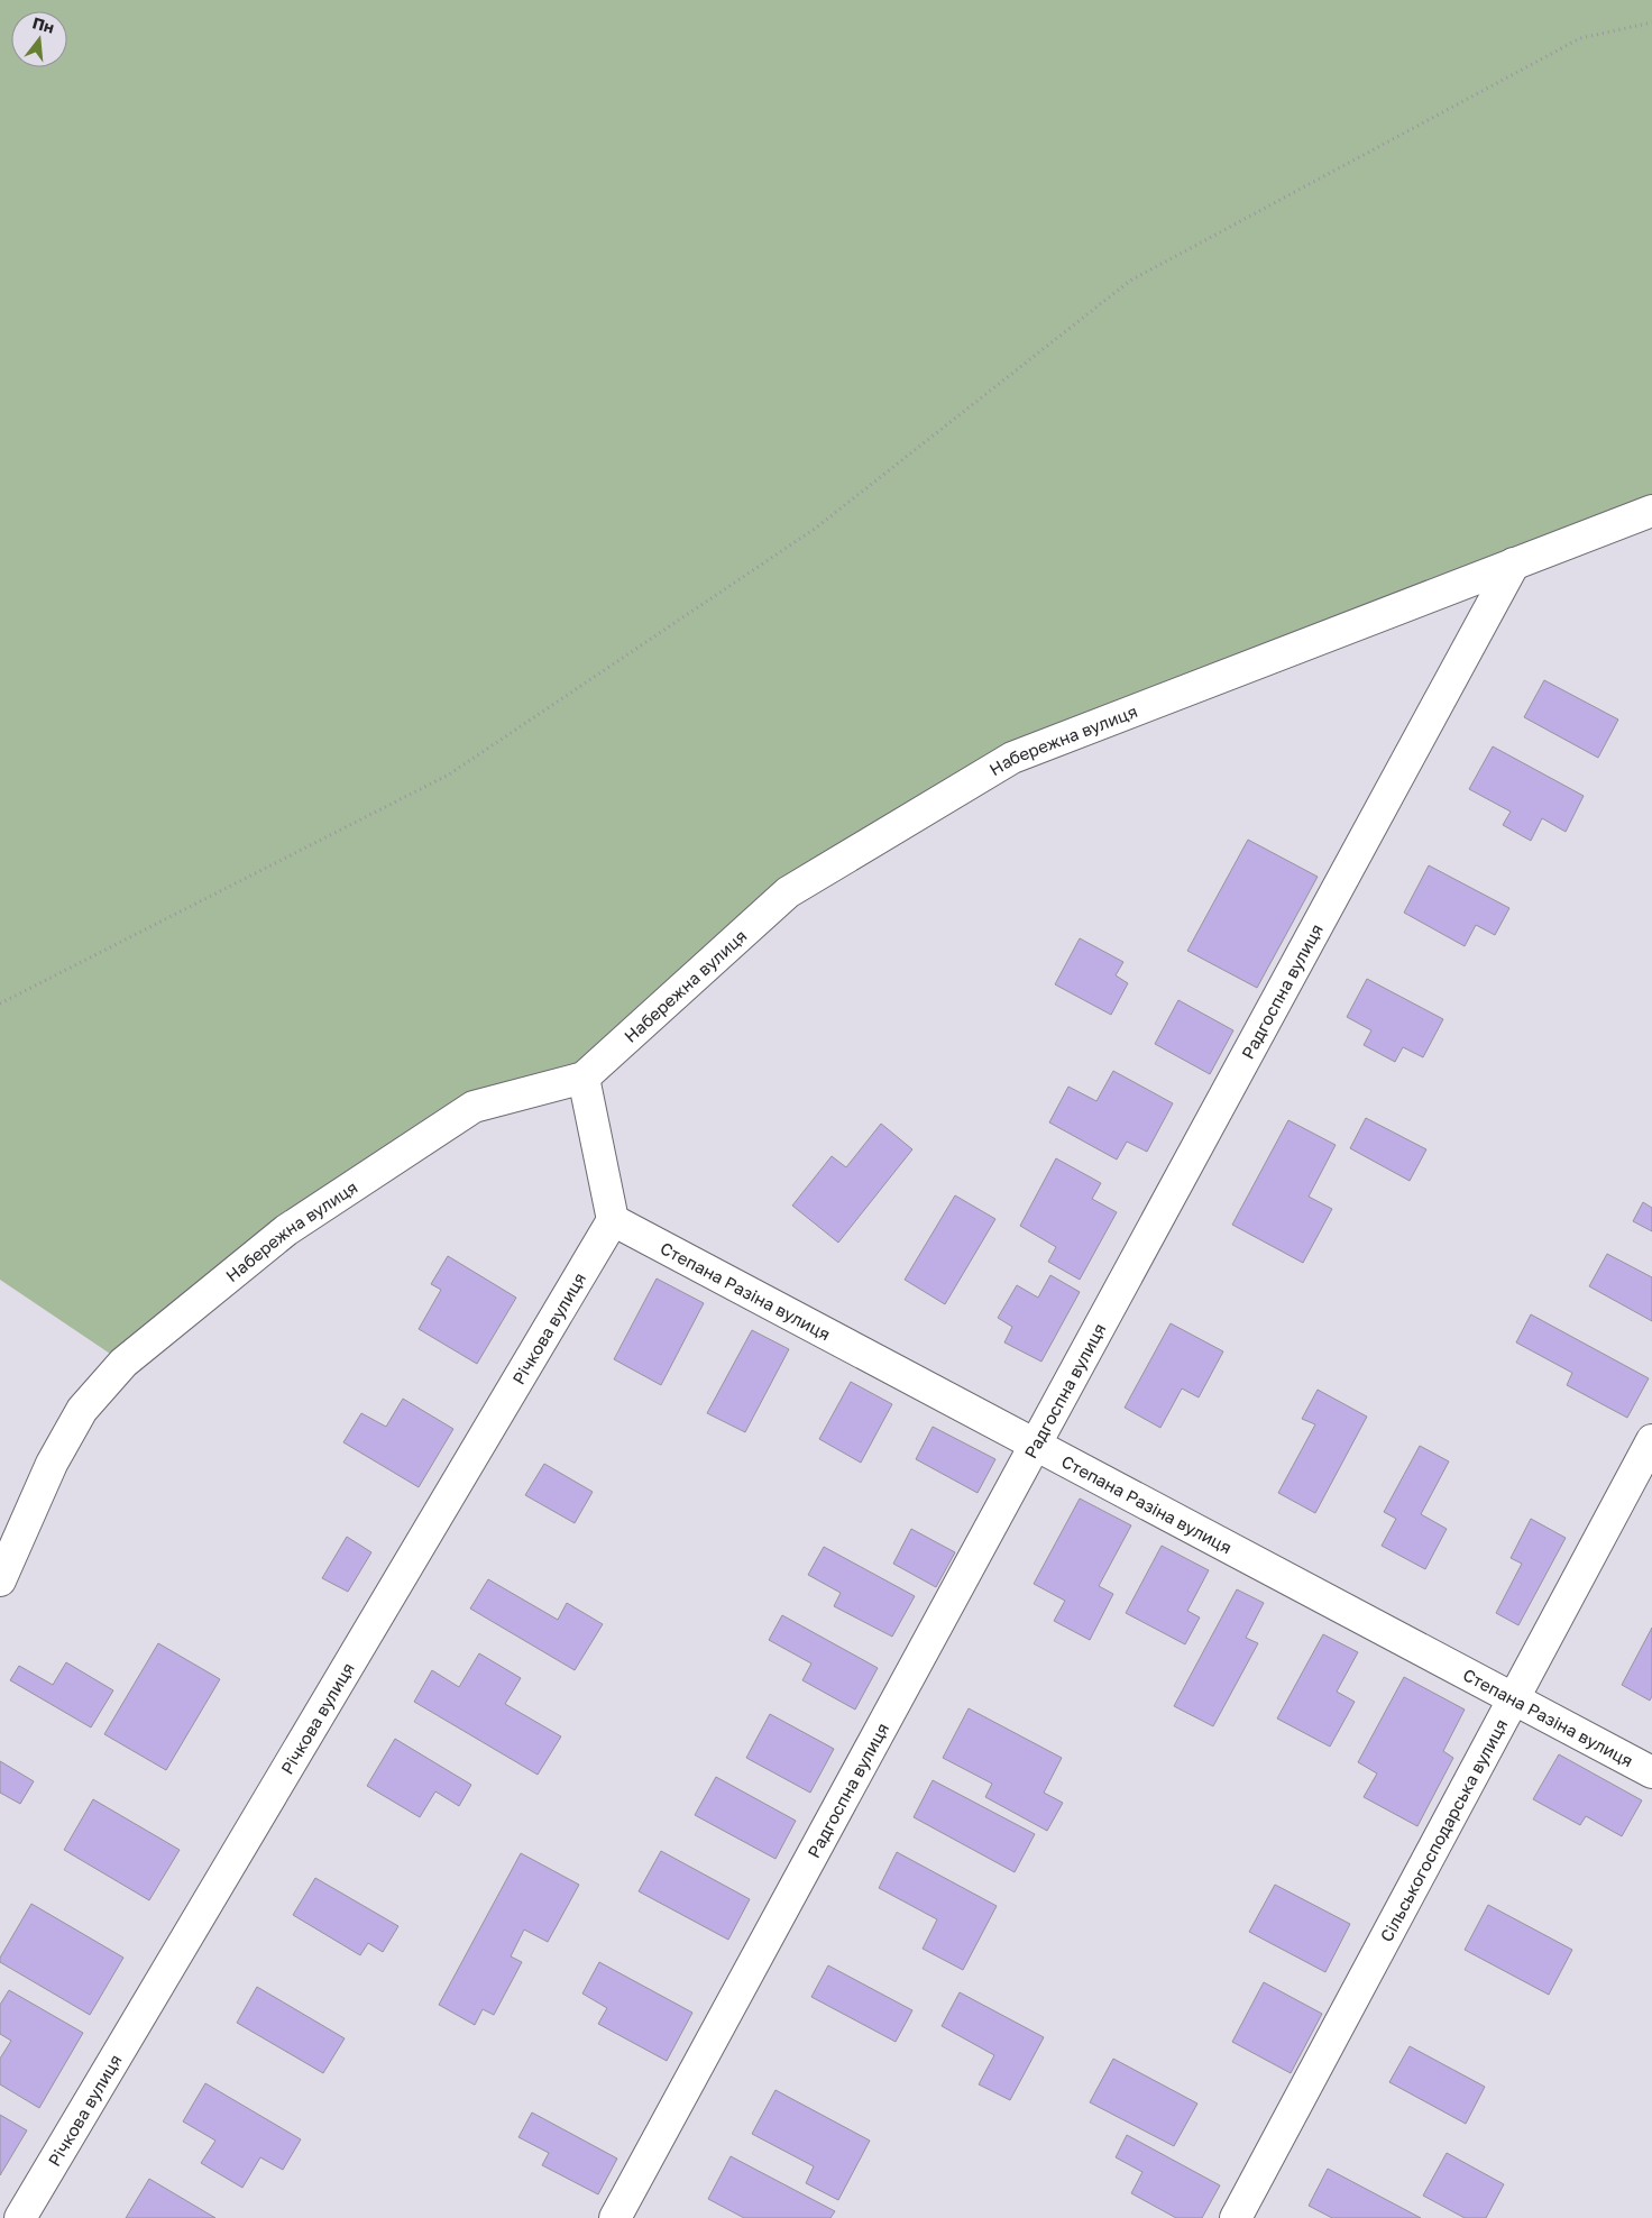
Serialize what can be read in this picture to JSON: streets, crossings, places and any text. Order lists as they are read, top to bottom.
{
  "streets": {
    "street": [
      "Набережна вулиця",
      "Радгоспна вулиця",
      "Степана Разіна вулиця",
      "Річкова вулиця",
      "Сільськогосподарська вулиця"
    ]
  },
  "crossings": [
    ["Набережна вулиця", "Радгоспна вулиця"],
    ["Радгоспна вулиця", "Степана Разіна вулиця"],
    ["Степана Разіна вулиця", "Річкова вулиця"],
    ["Степана Разіна вулиця", "Сільськогосподарська вулиця"]
  ],
  "north": "top"
}
